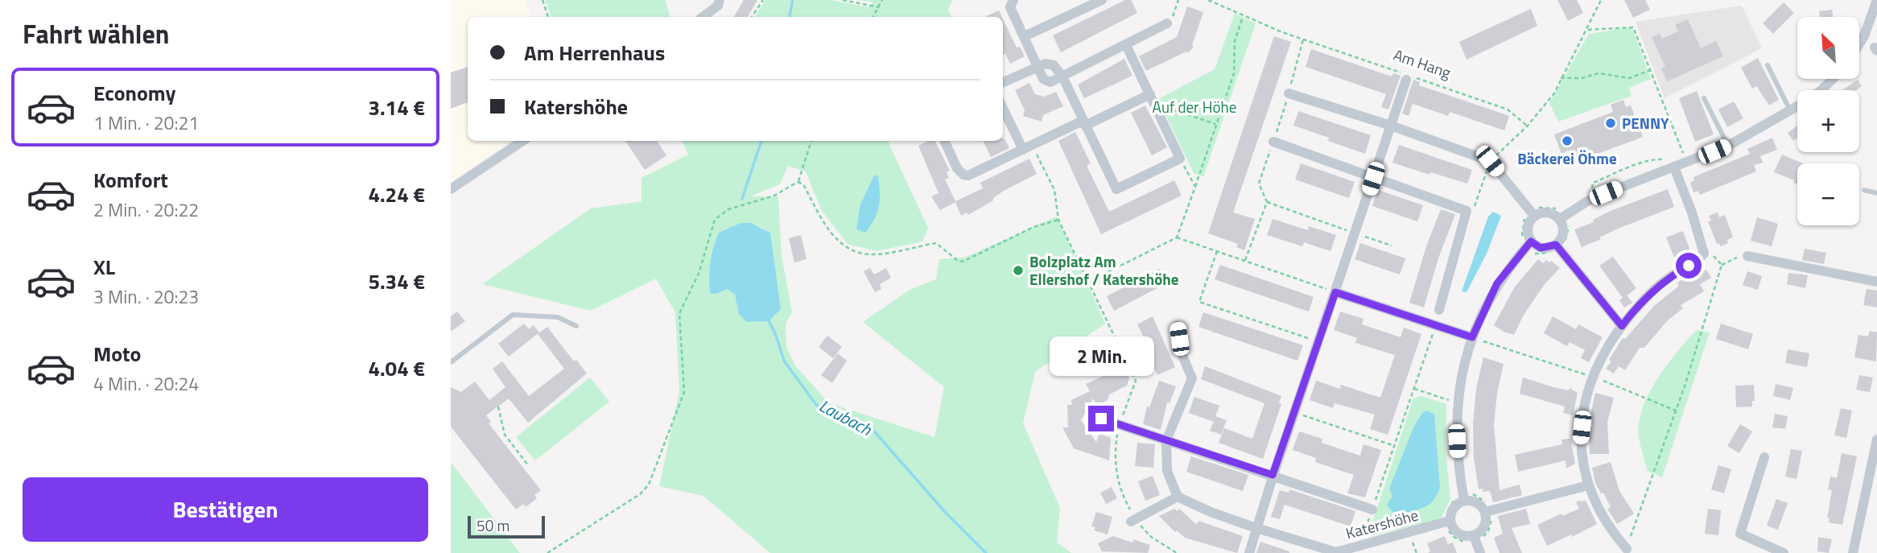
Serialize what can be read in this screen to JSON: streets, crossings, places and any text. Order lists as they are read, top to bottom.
{
  "streets": {
    "street": ["Katershöhe"],
    "path": ["Am Hang"]
  },
  "water": ["Laubach"],
  "parks": ["Auf der Höhe"],
  "places": ["PENNY", "Bäckerei Öhme", "Bolzplatz Am Ellershof / Katershöhe"],
  "scale_bar": "50 m",
  "north": "top left",
  "page": {
    "heading": "Fahrt wählen",
    "map_buttons": ["+", "−"],
    "banner": ["Am Herrenhaus", "Katershöhe"],
    "list": [
      {
        "name": "Economy",
        "note": "1 Min. · 20:21",
        "value": "3.14 €"
      },
      {
        "name": "Komfort",
        "note": "2 Min. · 20:22",
        "value": "4.24 €"
      },
      {
        "name": "XL",
        "note": "3 Min. · 20:23",
        "value": "5.34 €"
      },
      {
        "name": "Moto",
        "note": "4 Min. · 20:24",
        "value": "4.04 €"
      }
    ],
    "bubble": "2 Min.",
    "buttons": "Bestätigen",
    "scale": "50 m"
  }
}
